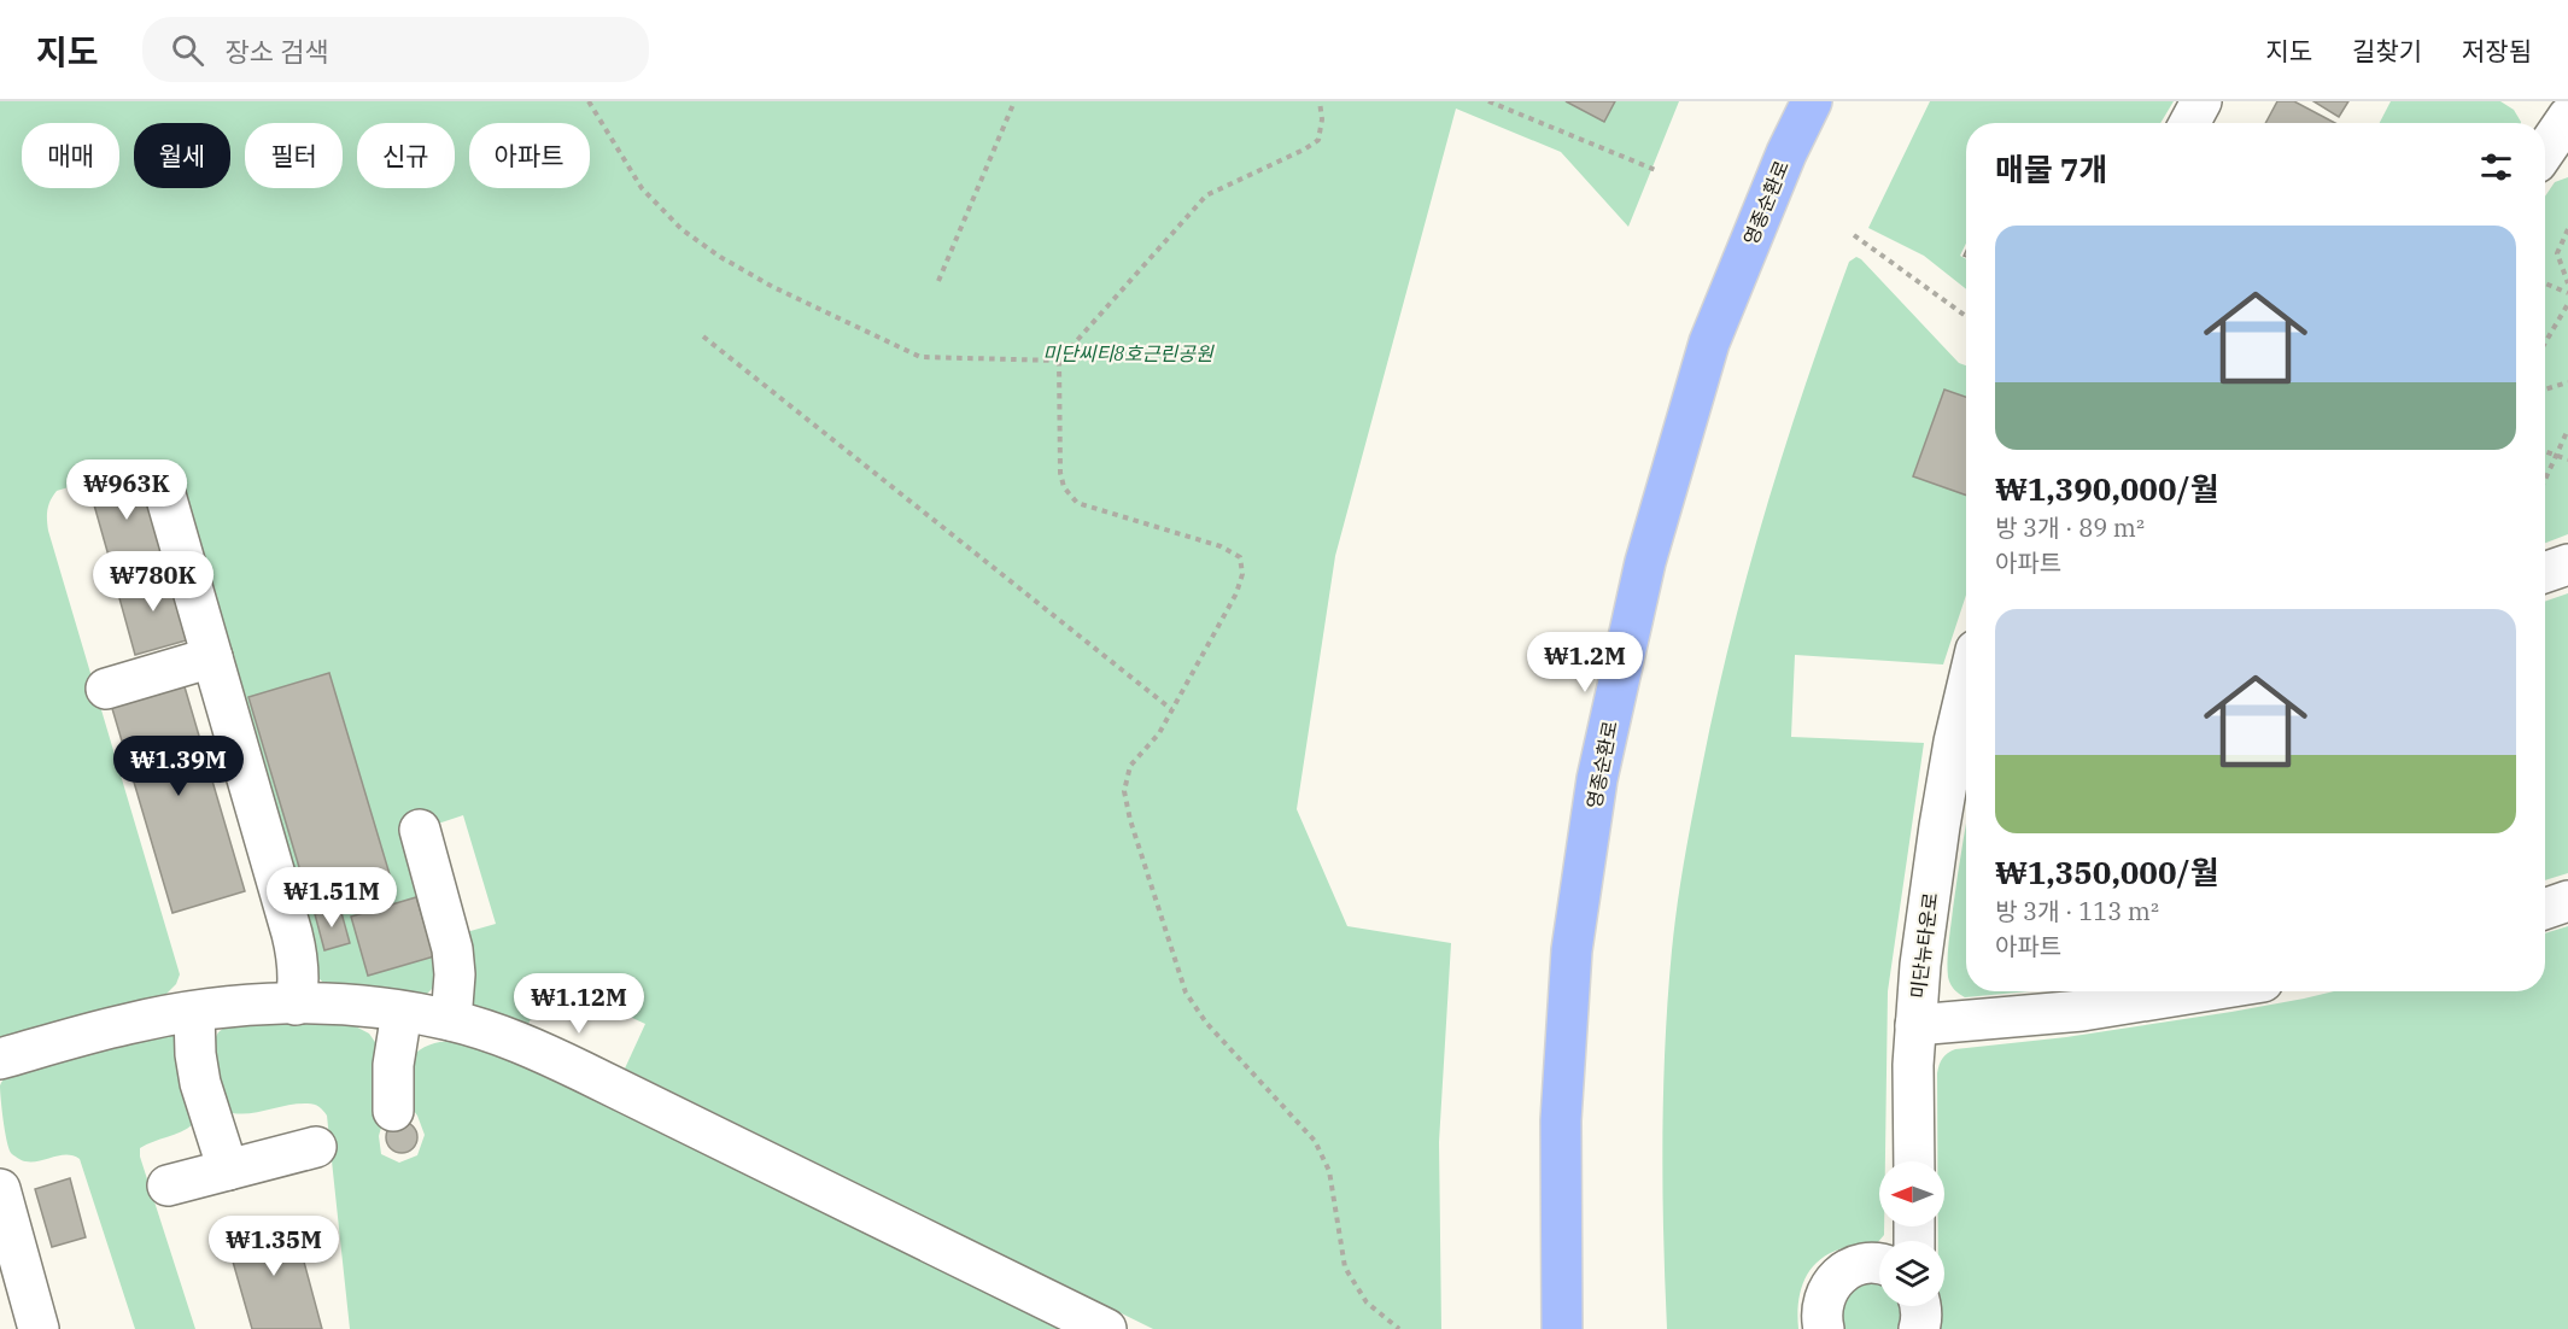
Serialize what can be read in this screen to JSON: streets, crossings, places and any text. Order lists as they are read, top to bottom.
{
  "streets": {
    "main road": ["영종순환로"],
    "street": ["미단뉴타운로"]
  },
  "parks": ["미단씨티8호근린공원"],
  "north": "left",
  "page": {
    "header": "지도",
    "search": "장소 검색",
    "nav": ["지도", "길찾기", "저장됨"],
    "chip": [
      "매매",
      "월세",
      "필터",
      "신규",
      "아파트"
    ],
    "heading": "매물 7개",
    "list": [
      {
        "name": "₩1,390,000/월",
        "note": "방 3개 · 89 m² · 아파트"
      },
      {
        "name": "₩1,350,000/월",
        "note": "방 3개 · 113 m² · 아파트"
      }
    ],
    "price": [
      "₩963K",
      "₩780K",
      "₩1.2M",
      "₩1.39M",
      "₩1.51M",
      "₩1.12M",
      "₩1.35M"
    ]
  }
}
